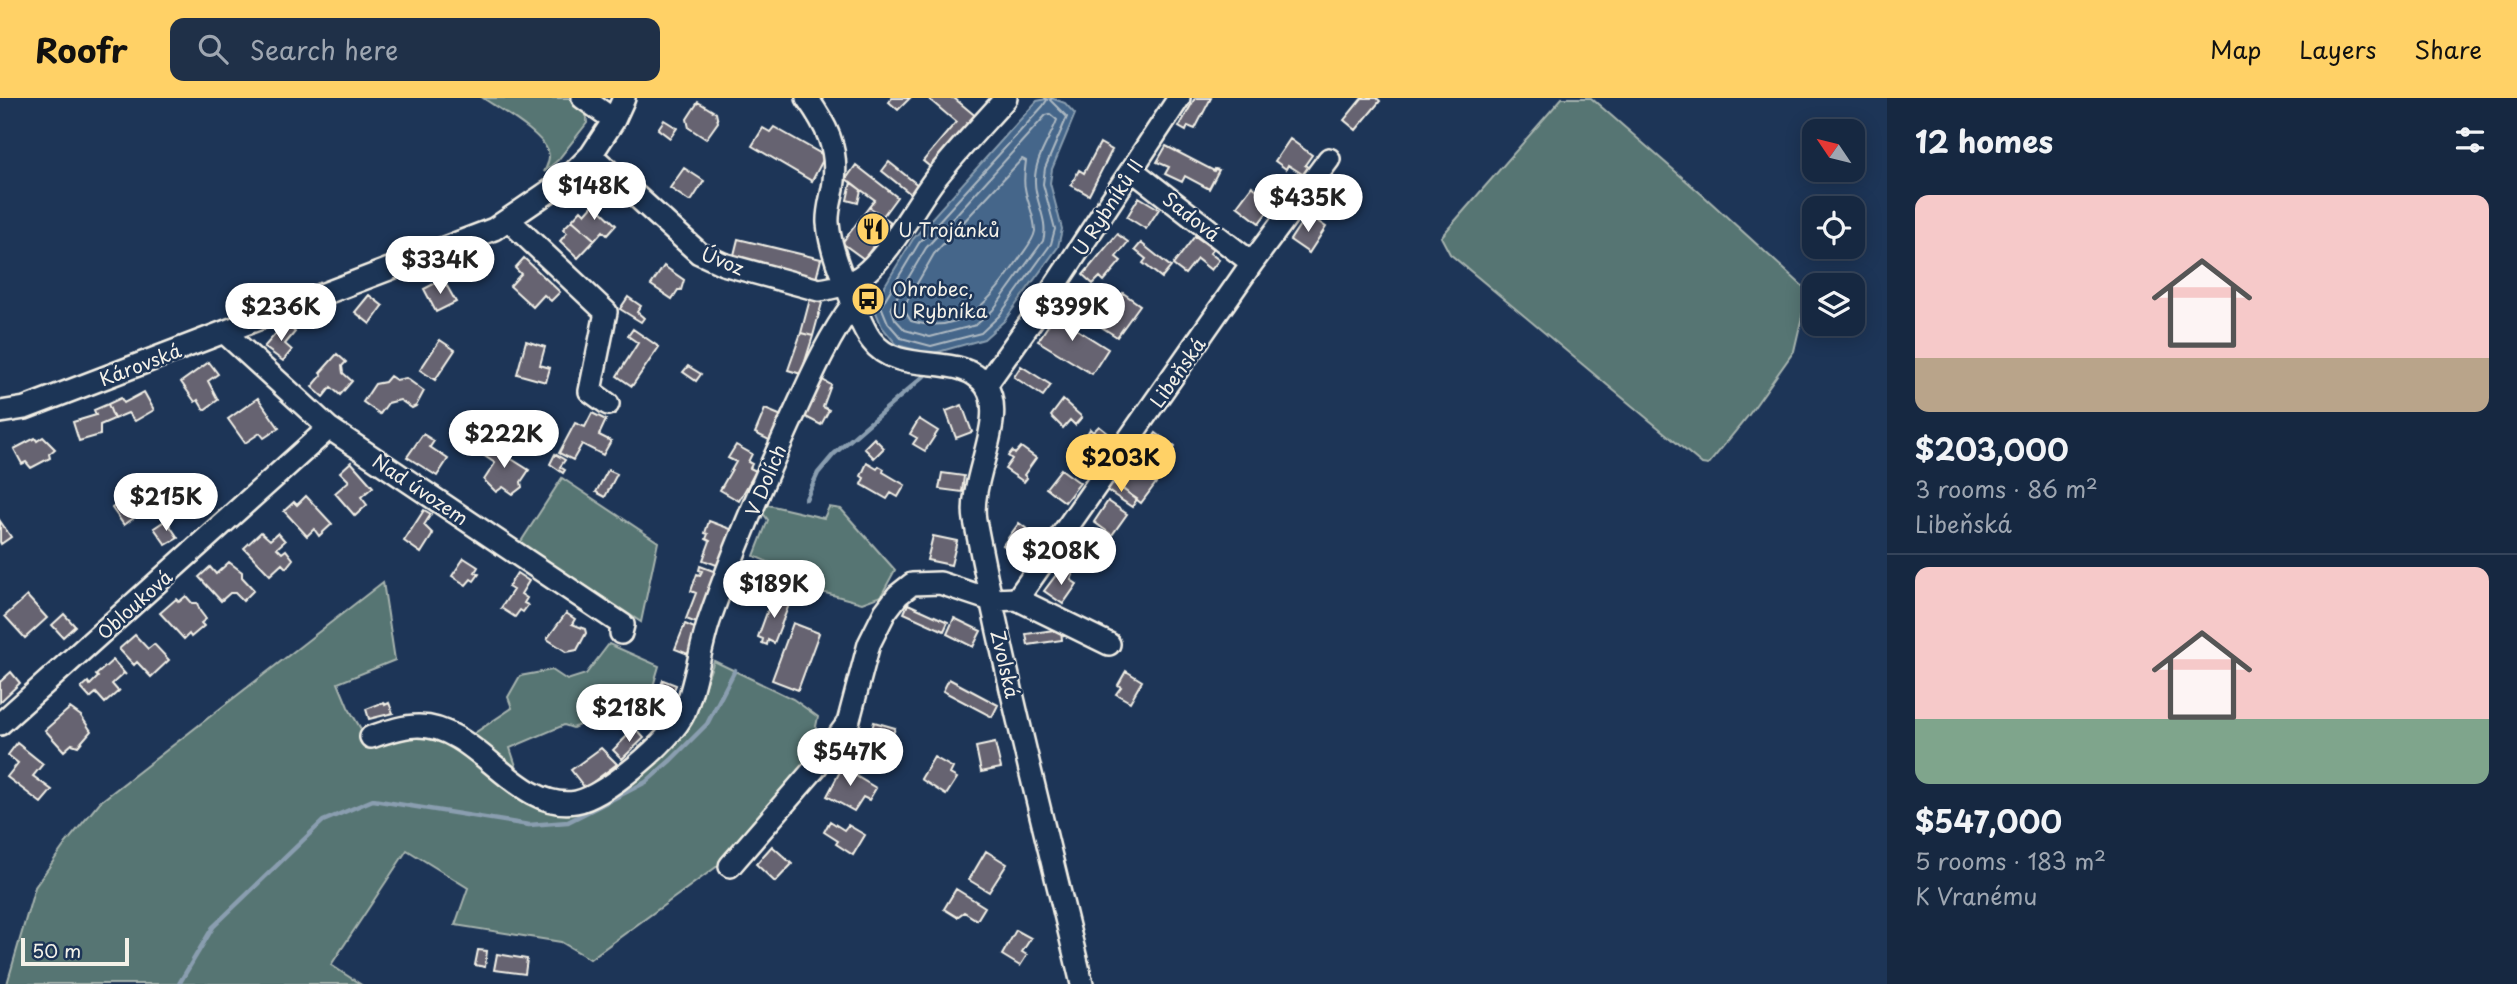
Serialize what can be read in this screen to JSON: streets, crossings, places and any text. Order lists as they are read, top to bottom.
{
  "streets": {
    "street": [
      "U Rybníků II",
      "Sadová",
      "Úvoz",
      "Károvská",
      "Libeňská",
      "V Dolích",
      "Nad úvozem",
      "Oblouková",
      "Zvolská"
    ]
  },
  "crossings": [
    ["U Rybníků II", "Sadová"],
    ["U Rybníků II", "Zvolská"],
    ["Sadová", "Libeňská"],
    ["Úvoz", "Károvská"],
    ["Károvská", "Nad úvozem"],
    ["Nad úvozem", "Oblouková"]
  ],
  "places": {
    "restaurant": ["U Trojánků"],
    "bus stop": ["Ohrobec, U Rybníka"]
  },
  "scale_bar": "50 m",
  "north": "top left",
  "page": {
    "header": "Roofr",
    "search": "Search here",
    "nav": ["Map", "Layers", "Share"],
    "heading": "12 homes",
    "price": [
      "$148K",
      "$435K",
      "$334K",
      "$236K",
      "$399K",
      "$222K",
      "$203K",
      "$215K",
      "$208K",
      "$189K",
      "$218K",
      "$547K"
    ],
    "list": [
      {
        "name": "$203,000",
        "note": "3 rooms · 86 m² · Libeňská"
      },
      {
        "name": "$547,000",
        "note": "5 rooms · 183 m² · K Vranému"
      }
    ],
    "scale": "50 m"
  }
}
